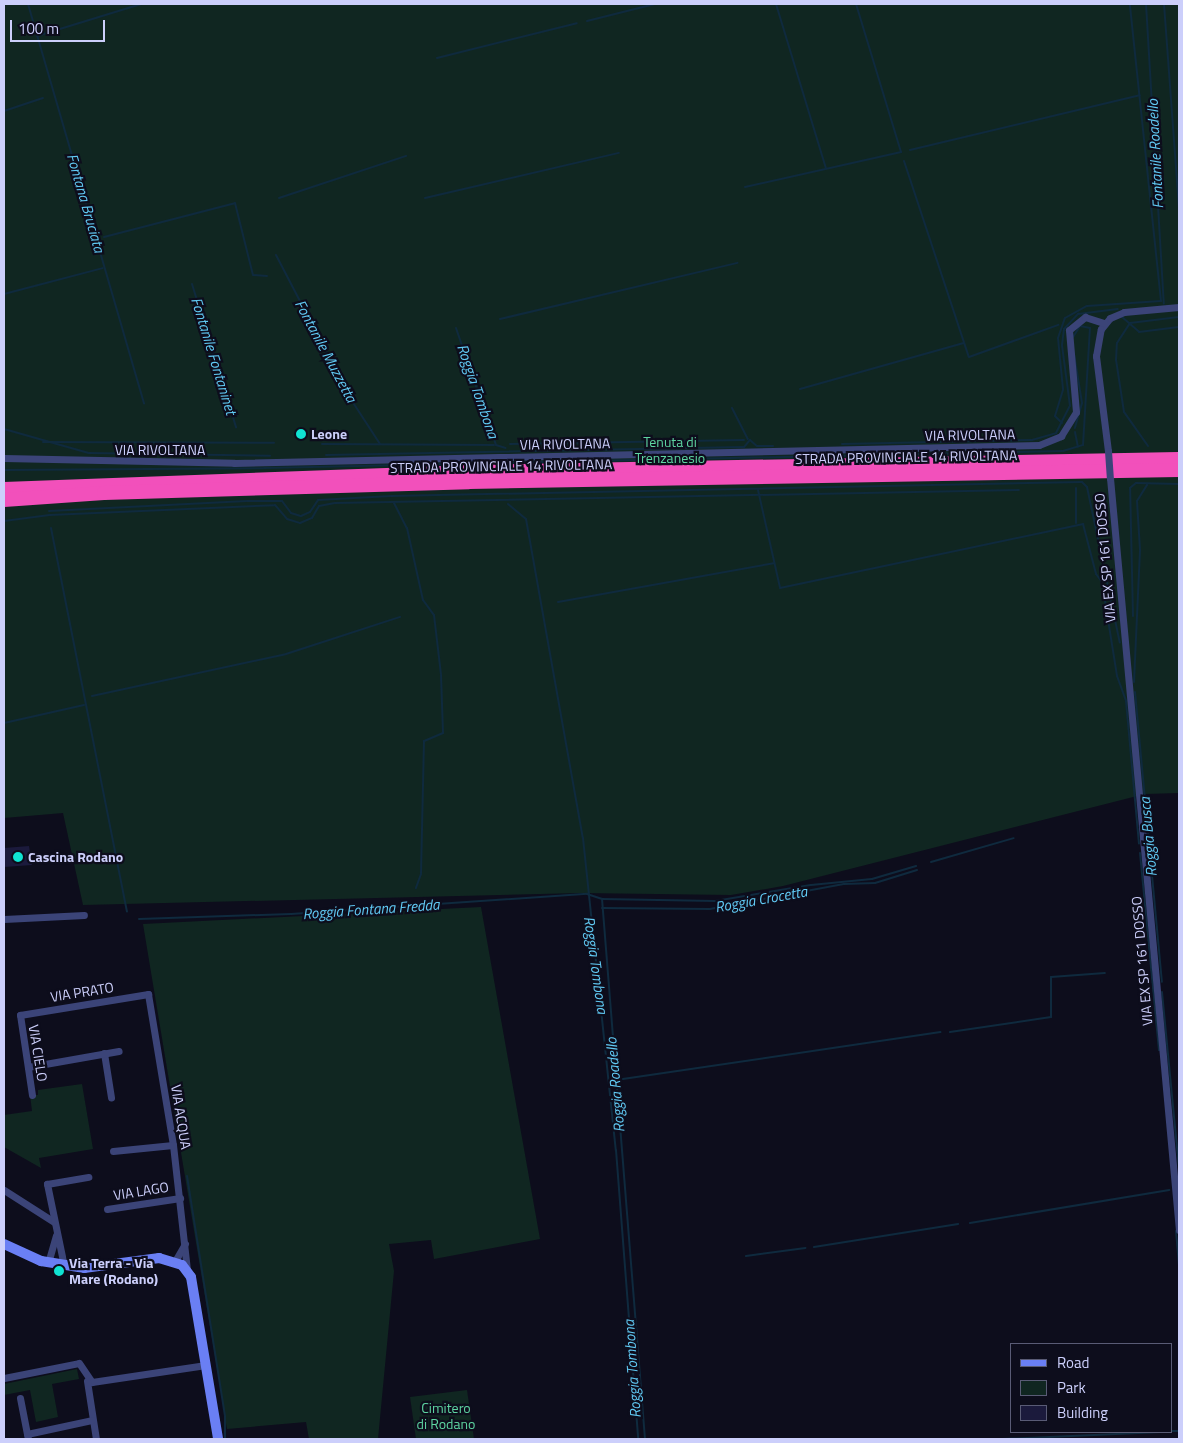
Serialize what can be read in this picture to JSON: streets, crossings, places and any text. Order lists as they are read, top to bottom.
{
  "streets": {
    "highway": ["STRADA PROVINCIALE 14 RIVOLTANA"],
    "street": [
      "VIA RIVOLTANA",
      "VIA EX SP 161 DOSSO",
      "VIA PRATO",
      "VIA CIELO",
      "VIA ACQUA",
      "VIA LAGO"
    ]
  },
  "crossings": [
    ["VIA RIVOLTANA", "VIA EX SP 161 DOSSO"],
    ["VIA PRATO", "VIA CIELO"],
    ["VIA PRATO", "VIA ACQUA"],
    ["VIA ACQUA", "VIA LAGO"]
  ],
  "water": [
    "Fontanile Roadello",
    "Fontana Bruciata",
    "Fontanile Muzzetta",
    "Fontanile Fontaninet",
    "Roggia Tombona",
    "Roggia Busca",
    "Roggia Crocetta",
    "Roggia Fontana Fredda",
    "Roggia Roadello"
  ],
  "parks": ["Tenuta di Trenzanesio", "Cimitero di Rodano"],
  "places": ["Leone", "Cascina Rodano", "Via Terra - Via Mare (Rodano)"],
  "legend": ["Road", "Park", "Building"],
  "scale_bar": "100 m"
}
